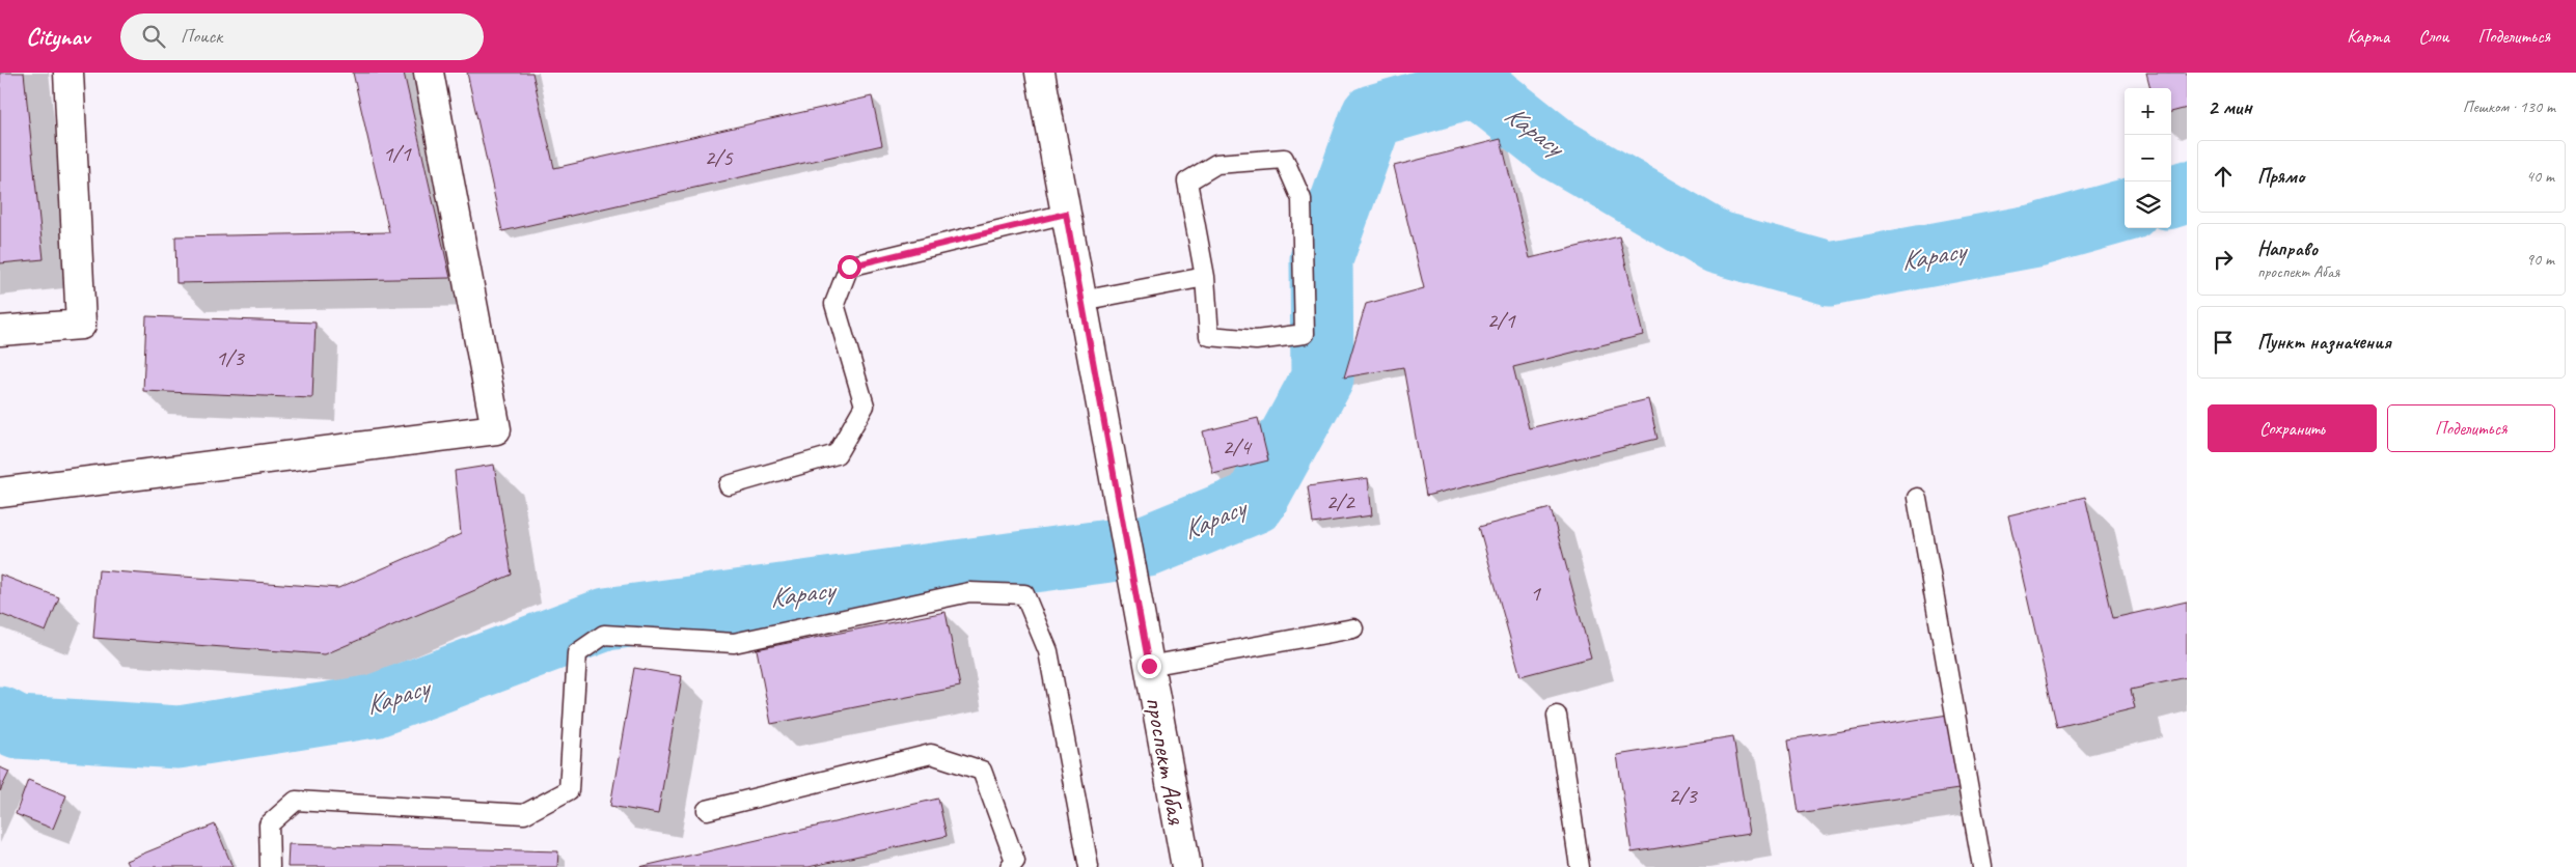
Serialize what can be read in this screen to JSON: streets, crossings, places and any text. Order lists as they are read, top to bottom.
{
  "streets": {
    "street": ["проспект Абая"]
  },
  "water": ["Карасу"],
  "house_numbers": [
    "1/1",
    "2/5",
    "2/1",
    "1/3",
    "2/4",
    "2/2",
    "1",
    "2/3"
  ],
  "page": {
    "header": "Citynav",
    "search": "Поиск",
    "nav": ["Карта", "Слои", "Поделиться"],
    "heading": ["2 мин", "Пешком · 130 m"],
    "map_buttons": ["+", "−"],
    "list": [
      ["Прямо", "40 m"],
      ["Направо", "проспект Абая", "90 m"],
      "Пункт назначения"
    ],
    "buttons": ["Сохранить", "Поделиться"]
  }
}
